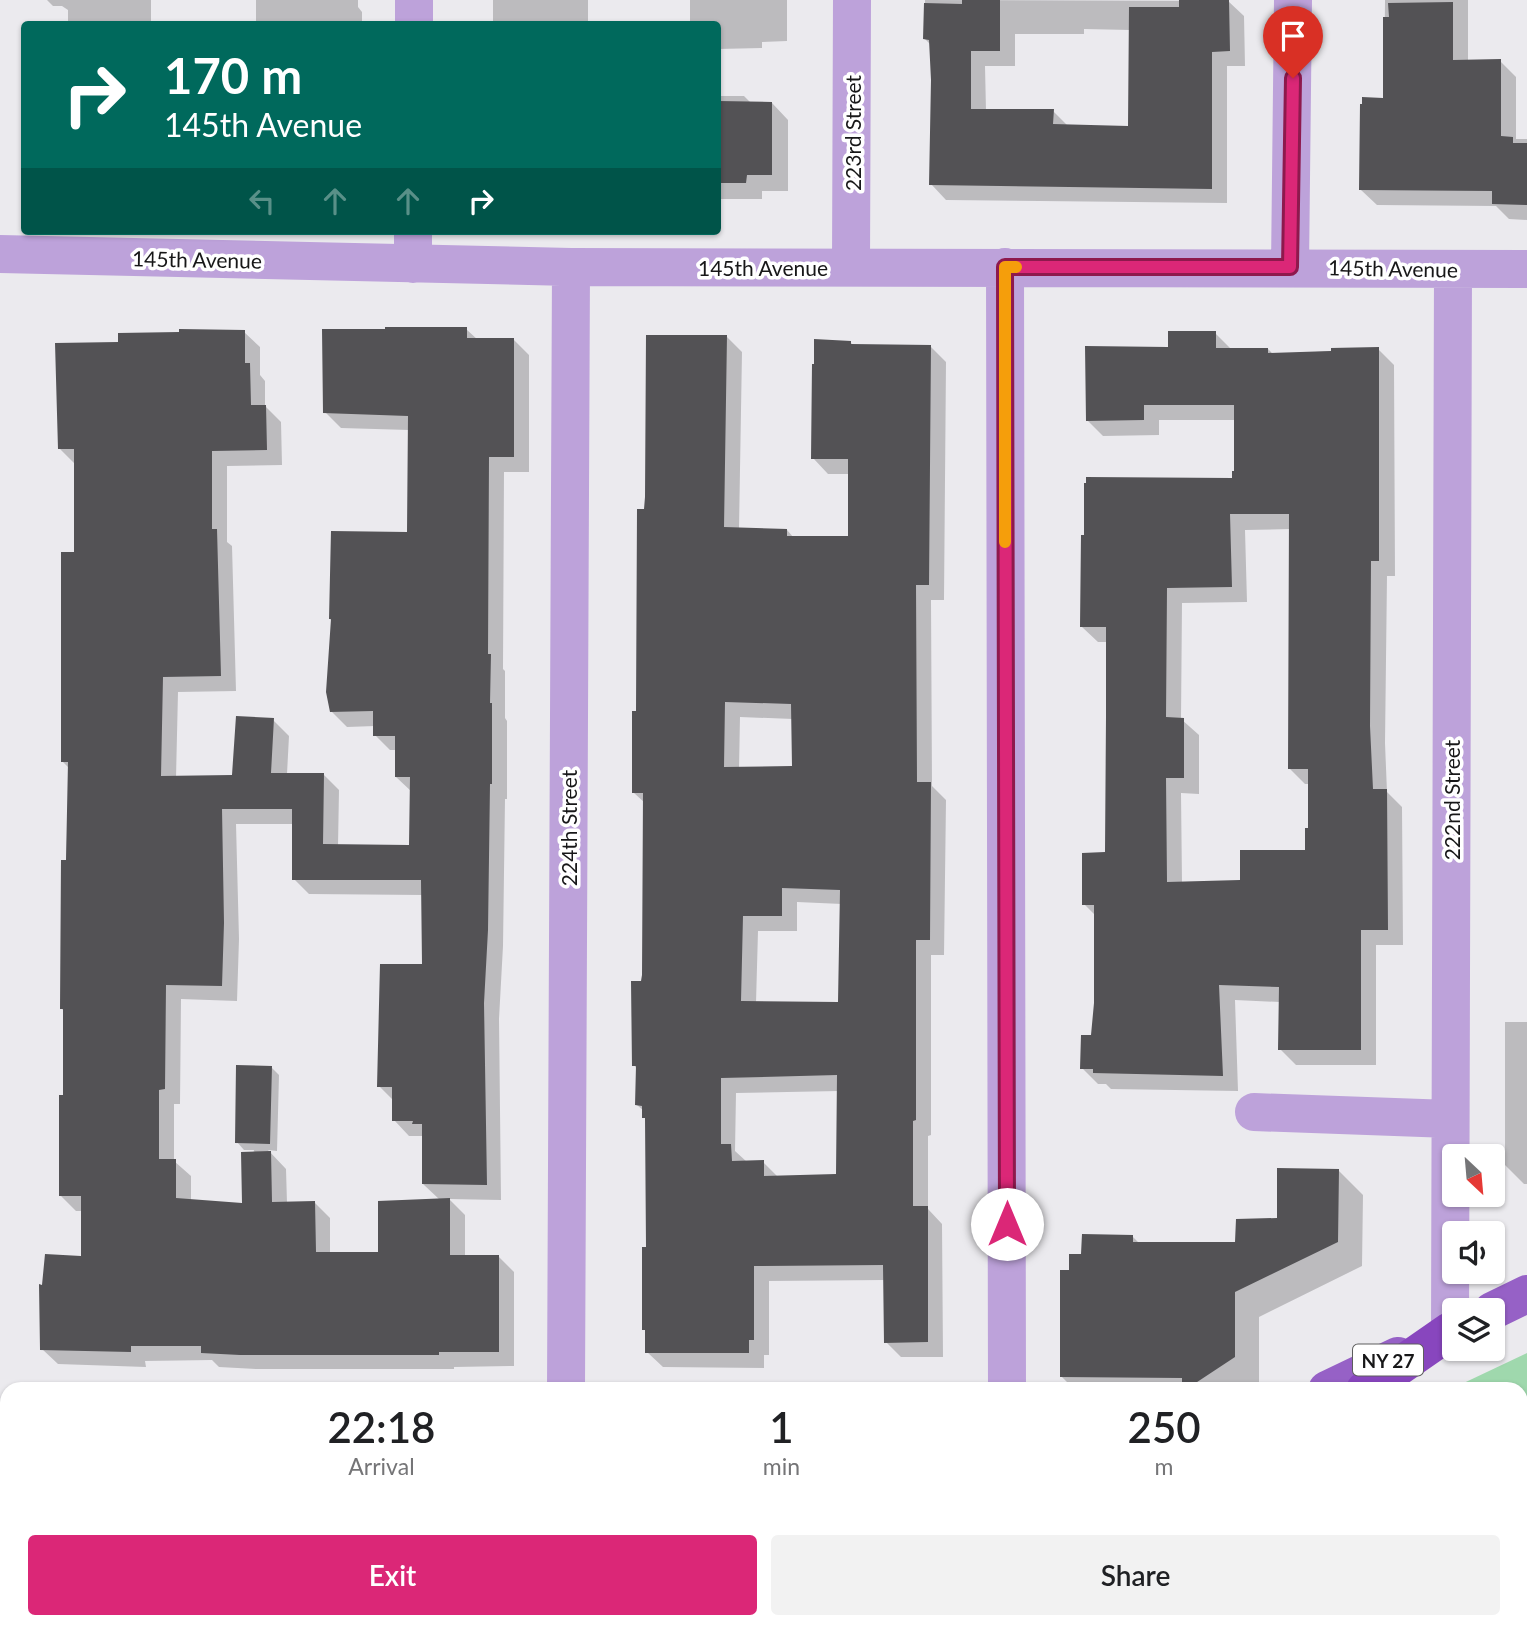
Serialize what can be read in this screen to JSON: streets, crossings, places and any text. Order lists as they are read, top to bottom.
{
  "streets": {
    "main road": ["NY 27"],
    "street": [
      "223rd Street",
      "145th Avenue",
      "222nd Street",
      "224th Street"
    ]
  },
  "crossings": [
    ["223rd Street", "145th Avenue"],
    ["145th Avenue", "222nd Street"],
    ["145th Avenue", "224th Street"]
  ],
  "north": "bottom right",
  "page": {
    "turn": ["170 m", "145th Avenue"],
    "eta": [
      "22:18",
      "Arrival",
      "1",
      "min",
      "250",
      "m"
    ],
    "buttons": ["Exit", "Share"]
  }
}
